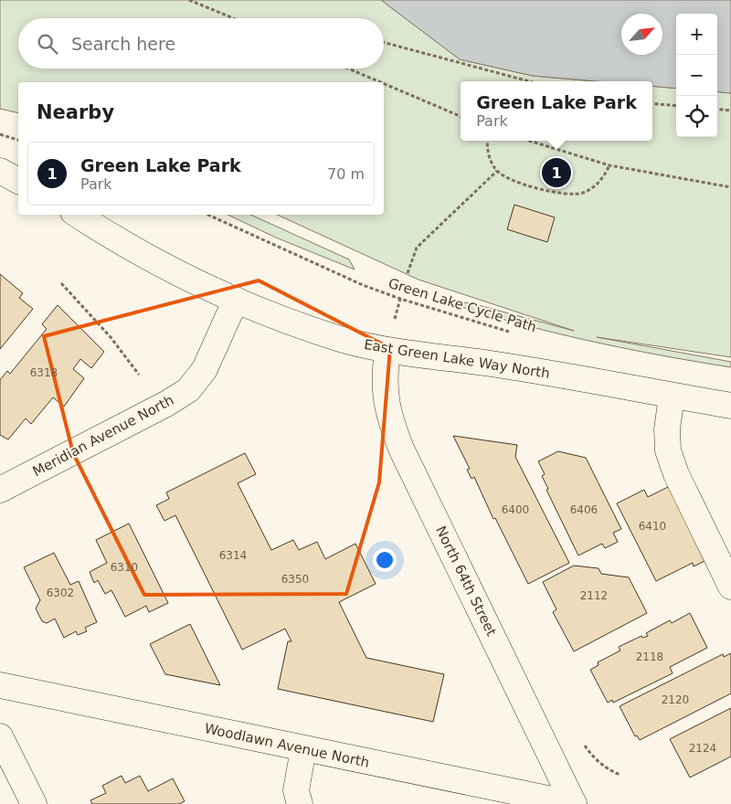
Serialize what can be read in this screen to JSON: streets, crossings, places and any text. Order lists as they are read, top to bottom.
{
  "streets": {
    "main road": [
      "East Green Lake Way North",
      "Meridian Avenue North",
      "North 64th Street",
      "Woodlawn Avenue North"
    ],
    "path": ["Green Lake Cycle Path"]
  },
  "crossings": [
    ["East Green Lake Way North", "Meridian Avenue North"],
    ["East Green Lake Way North", "North 64th Street"],
    ["North 64th Street", "Woodlawn Avenue North"]
  ],
  "house_numbers": [
    "6318",
    "6400",
    "6406",
    "6410",
    "6314",
    "6310",
    "6350",
    "6302",
    "2112",
    "2118",
    "2120",
    "2124"
  ],
  "north": "top right",
  "page": {
    "map_buttons": ["+", "−"],
    "search": "Search here",
    "popup": ["Green Lake Park", "Park"],
    "heading": "Nearby",
    "list": [
      {
        "mark": "1",
        "name": "Green Lake Park",
        "note": "Park",
        "value": "70 m"
      }
    ],
    "pins": "1"
  }
}
